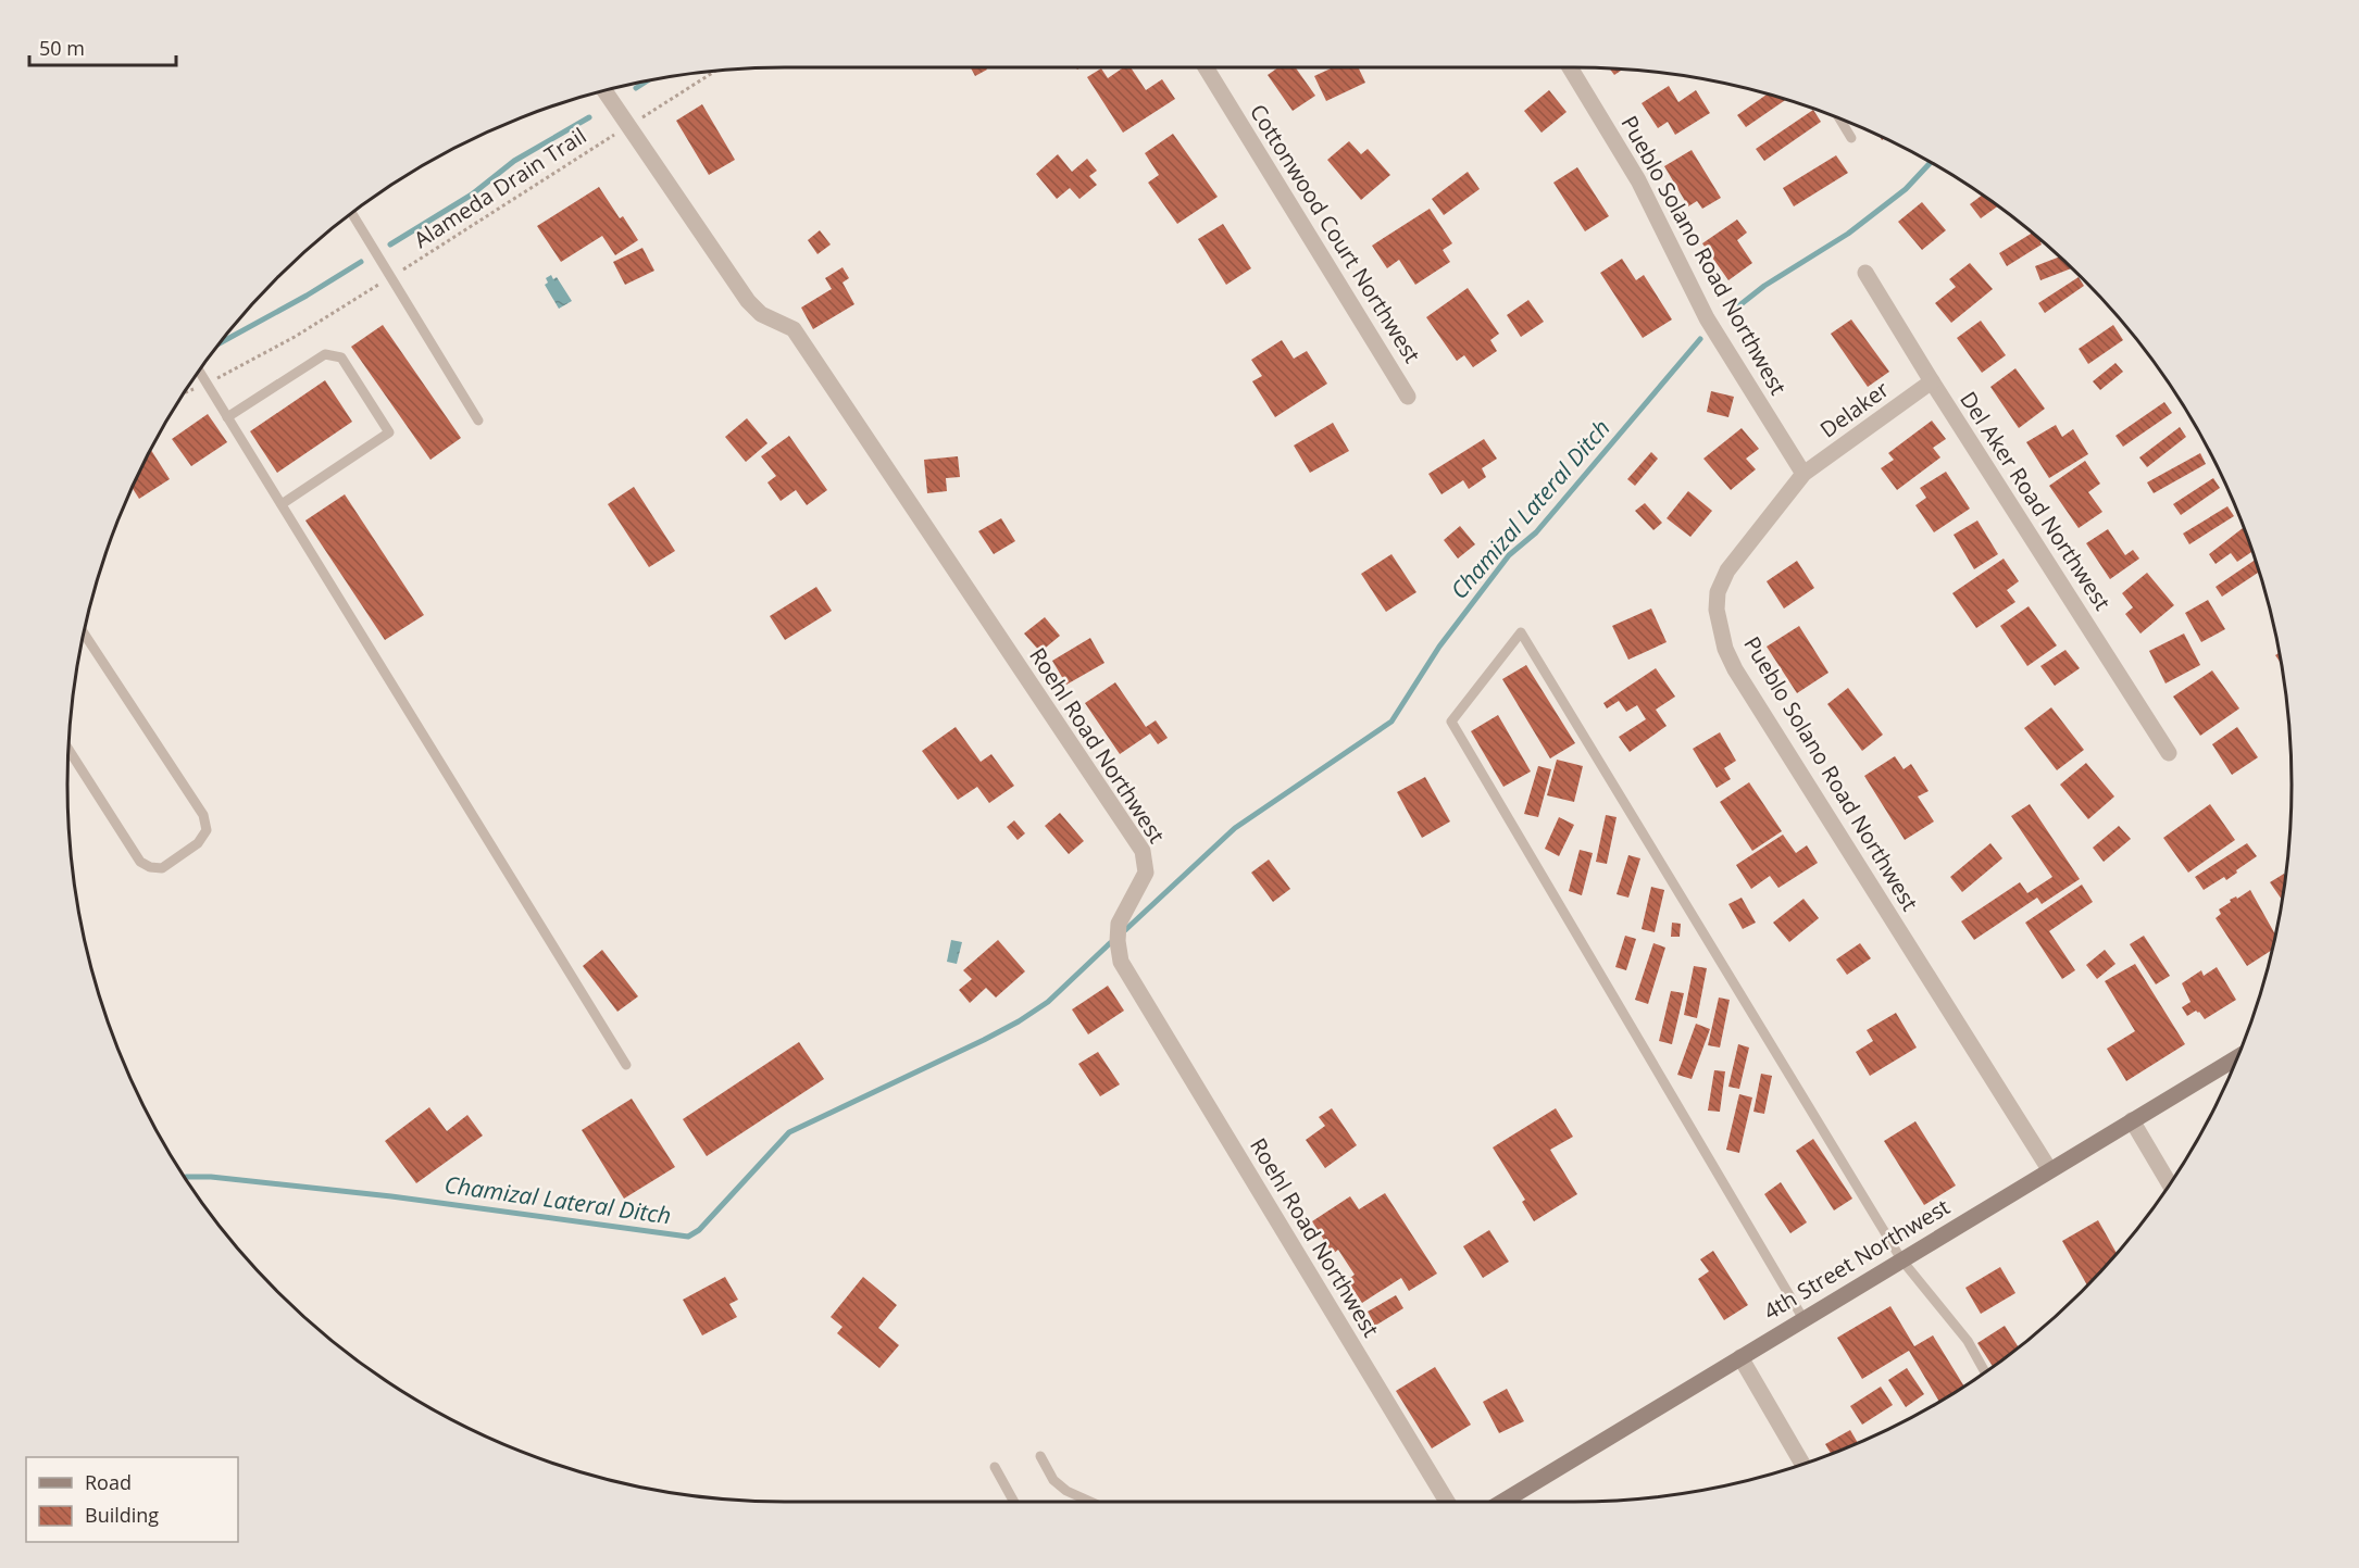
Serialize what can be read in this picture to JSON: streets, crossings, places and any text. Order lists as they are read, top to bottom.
{
  "streets": {
    "main road": ["4th Street Northwest"],
    "street": [
      "Cottonwood Court Northwest",
      "Pueblo Solano Road Northwest",
      "Delaker",
      "Del Aker Road Northwest",
      "Roehl Road Northwest"
    ],
    "path": ["Alameda Drain Trail"]
  },
  "crossings": [
    ["Pueblo Solano Road Northwest", "Delaker"],
    ["Pueblo Solano Road Northwest", "4th Street Northwest"],
    ["Delaker", "Del Aker Road Northwest"]
  ],
  "water": ["Chamizal Lateral Ditch"],
  "legend": ["Road", "Building"],
  "scale_bar": "50 m"
}
